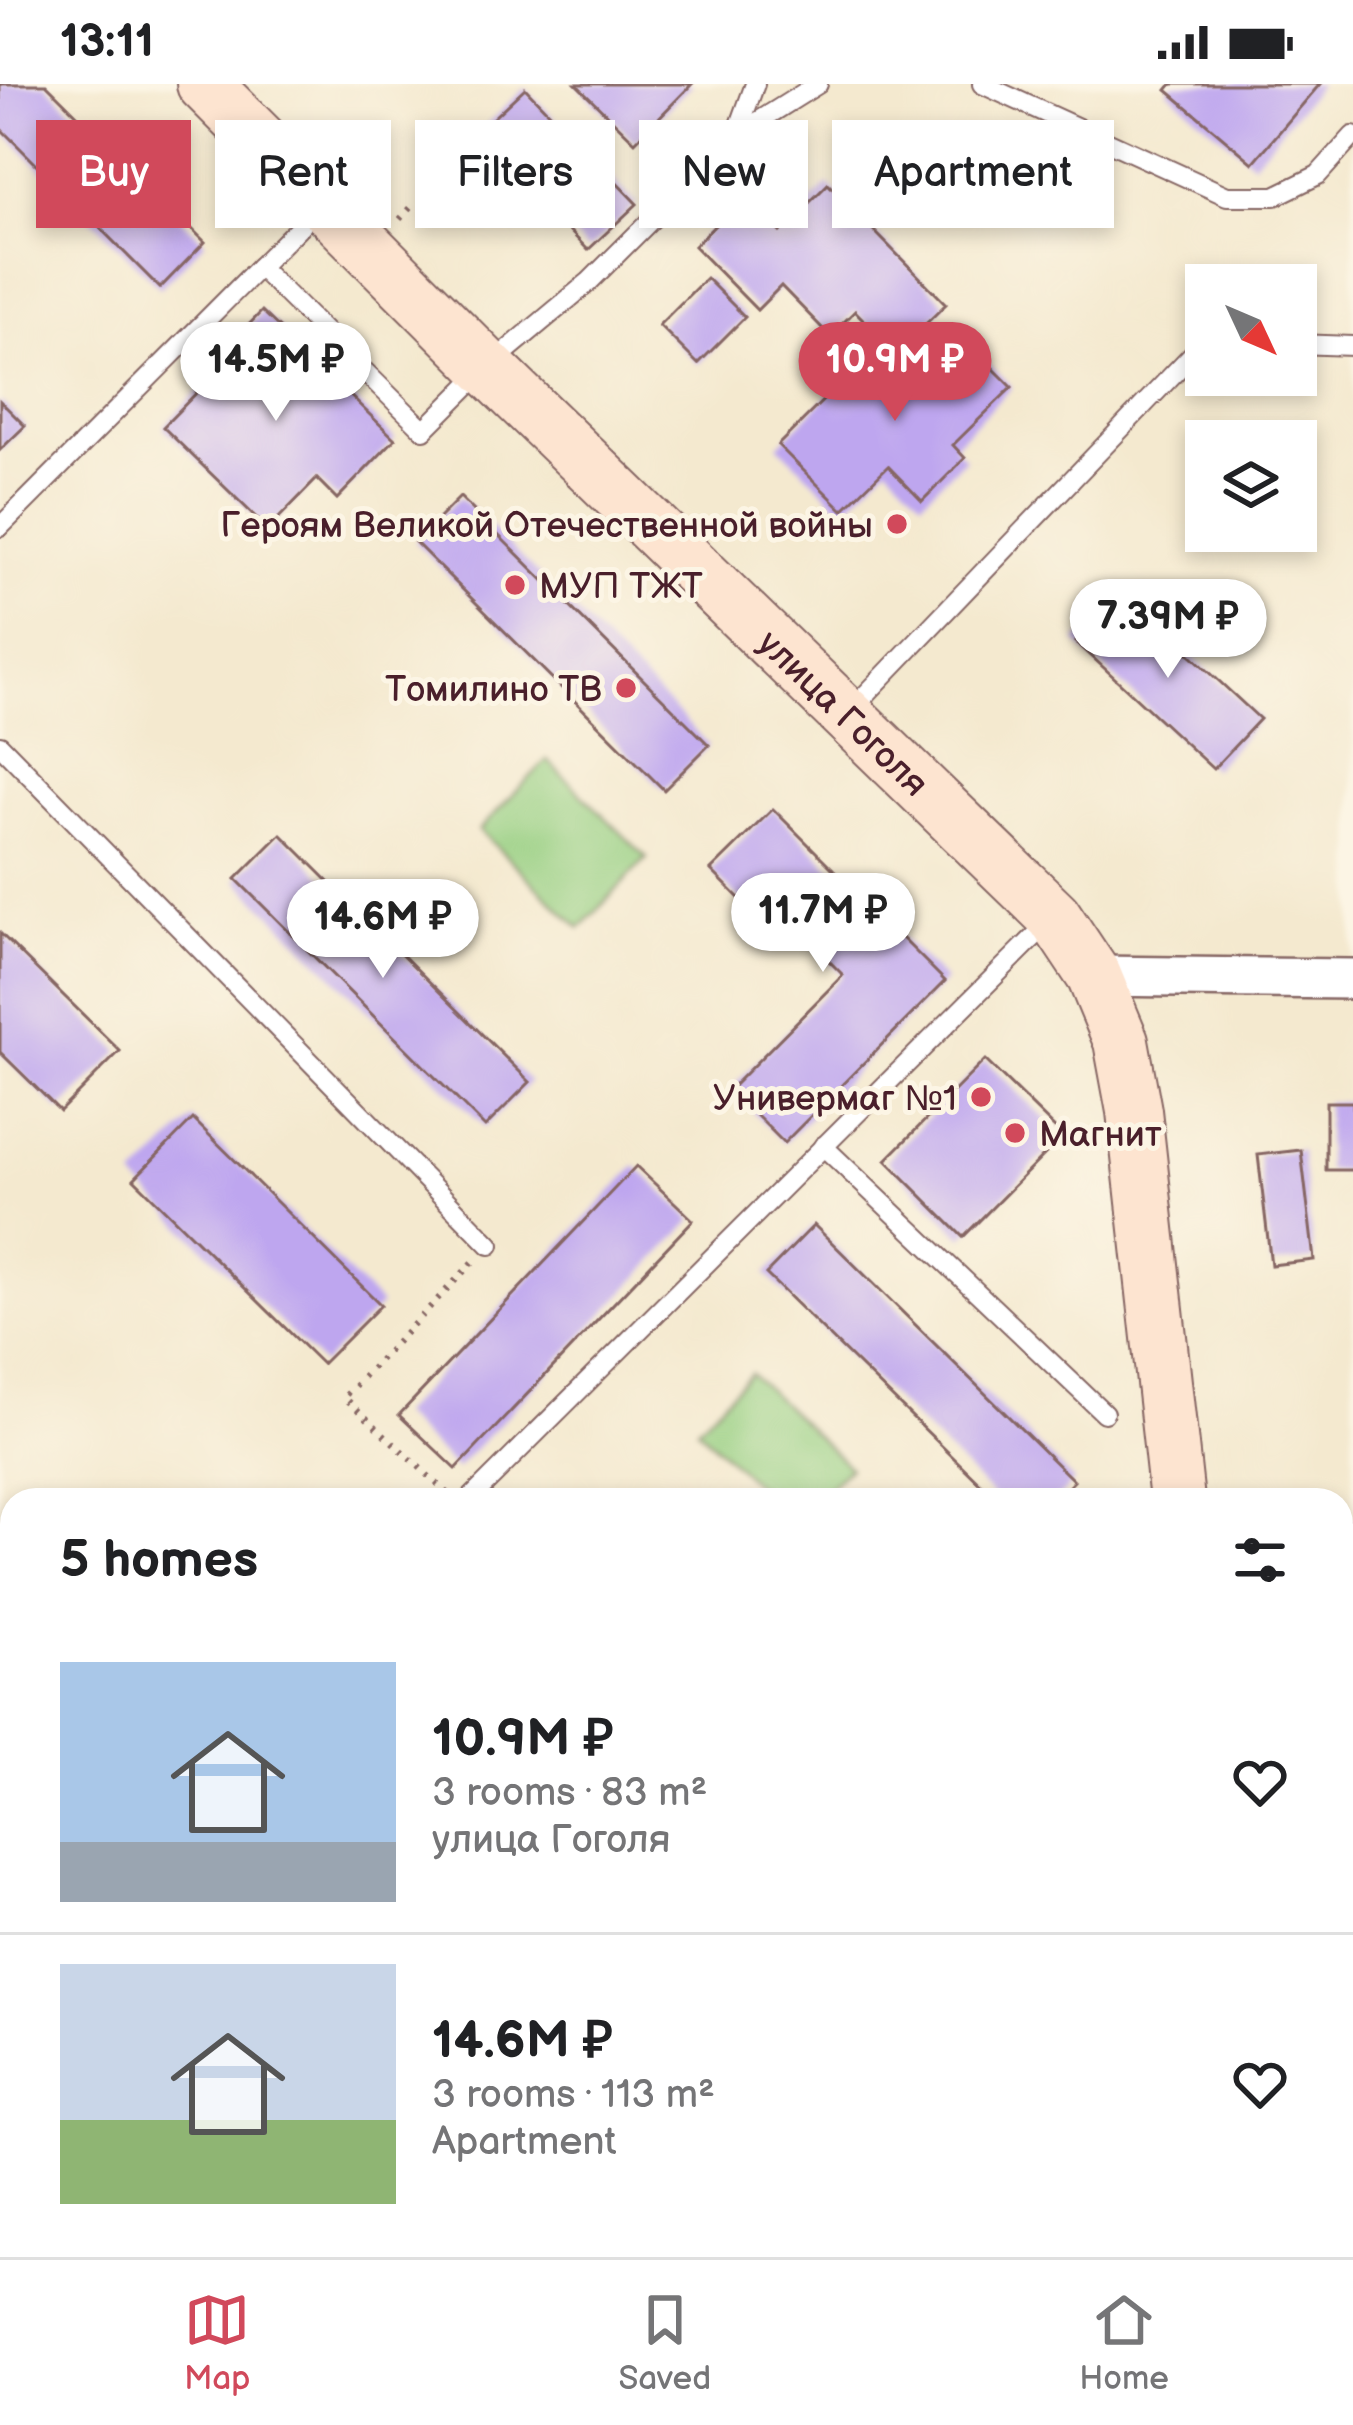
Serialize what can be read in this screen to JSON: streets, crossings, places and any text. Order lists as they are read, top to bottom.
{
  "streets": {
    "street": ["улица Гоголя"]
  },
  "places": [
    "Героям Великой Отечественной войны",
    "МУП ТЖТ",
    "Томилино ТВ",
    "Универмаг №1",
    "Магнит"
  ],
  "north": "bottom right",
  "page": {
    "status": "13:11",
    "chip": [
      "Buy",
      "Rent",
      "Filters",
      "New",
      "Apartment"
    ],
    "price": [
      "14.5M ₽",
      "10.9M ₽",
      "7.39M ₽",
      "11.7M ₽",
      "14.6M ₽"
    ],
    "heading": "5 homes",
    "list": [
      {
        "name": "10.9M ₽",
        "note": "3 rooms · 83 m² · улица Гоголя"
      },
      {
        "name": "14.6M ₽",
        "note": "3 rooms · 113 m² · Apartment"
      }
    ],
    "tabs": ["Map", "Saved", "Home"]
  }
}
